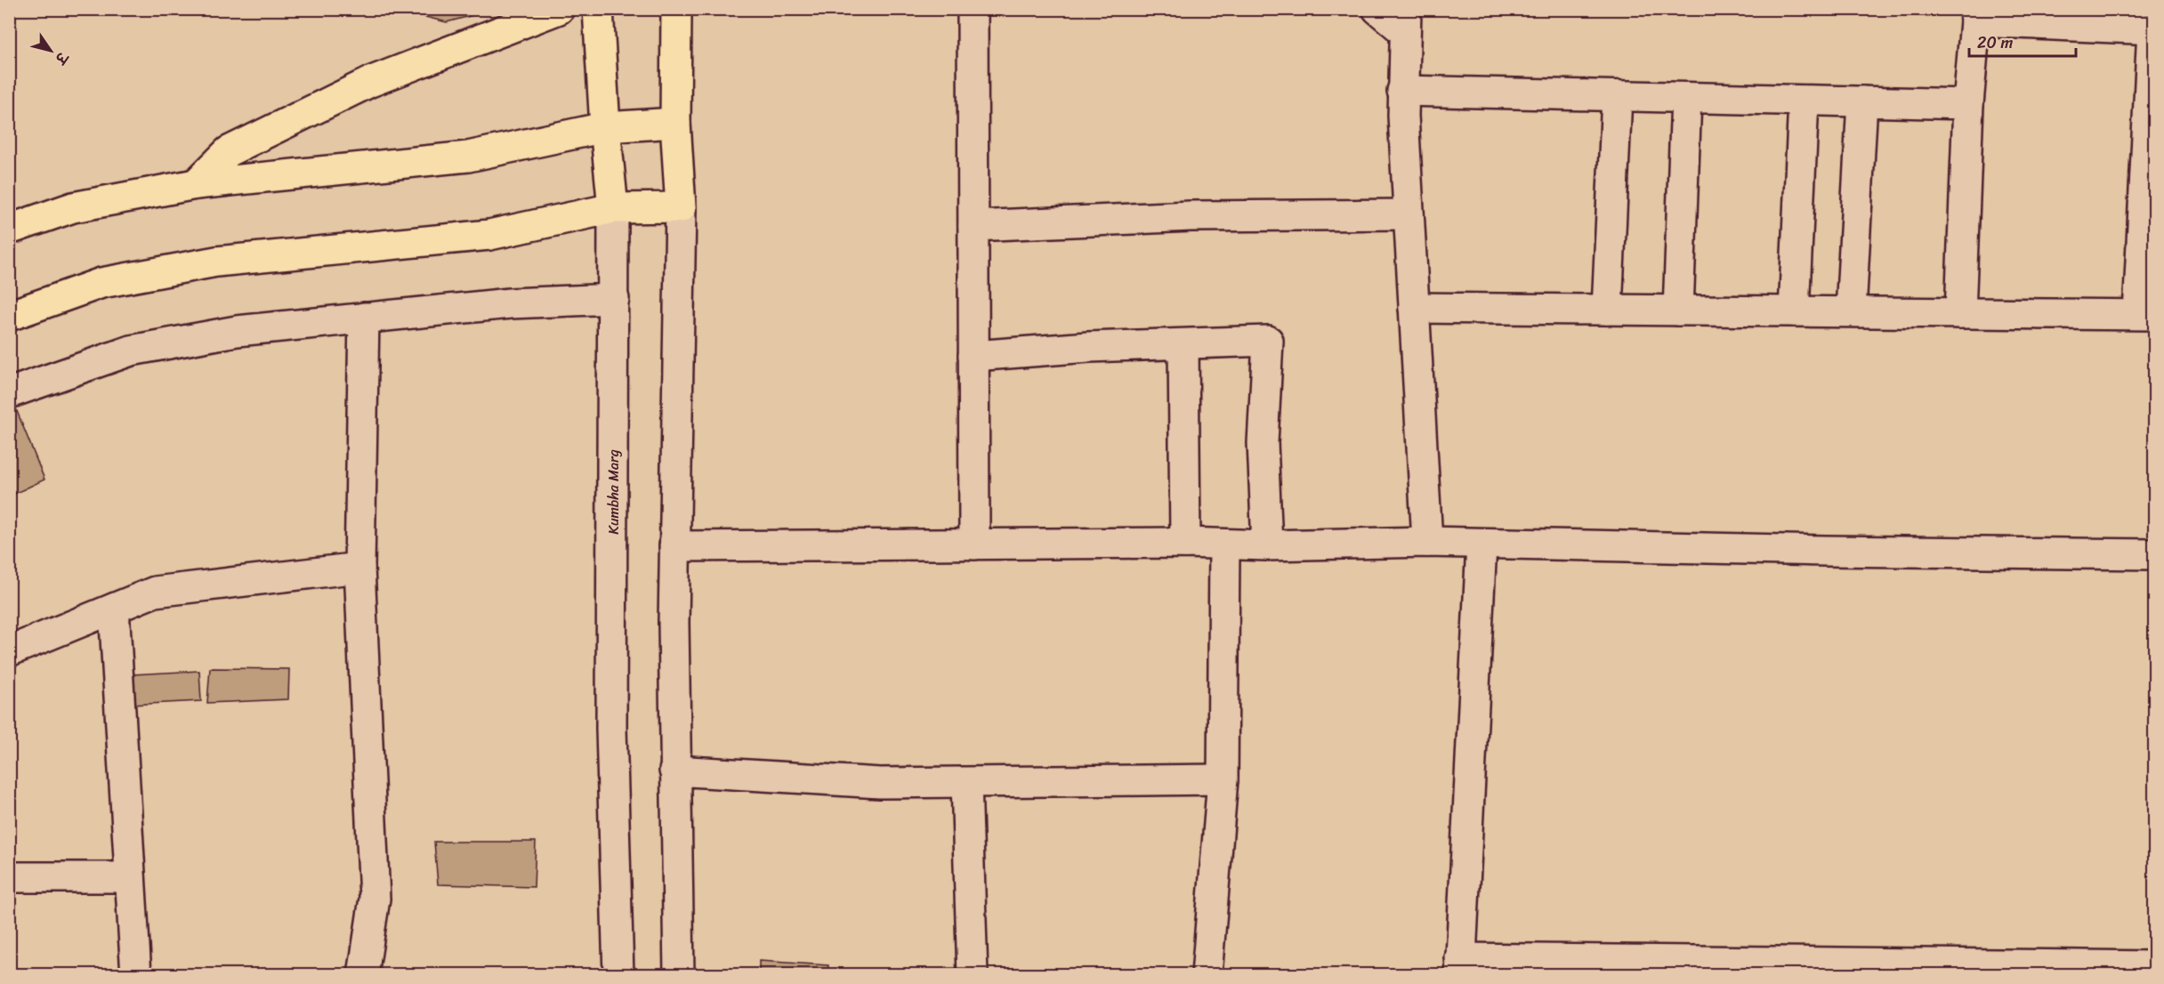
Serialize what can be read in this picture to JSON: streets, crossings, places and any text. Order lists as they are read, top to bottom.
{
  "streets": {
    "main road": ["Kumbha Marg"]
  },
  "scale_bar": "20 m",
  "north": "bottom right"
}
